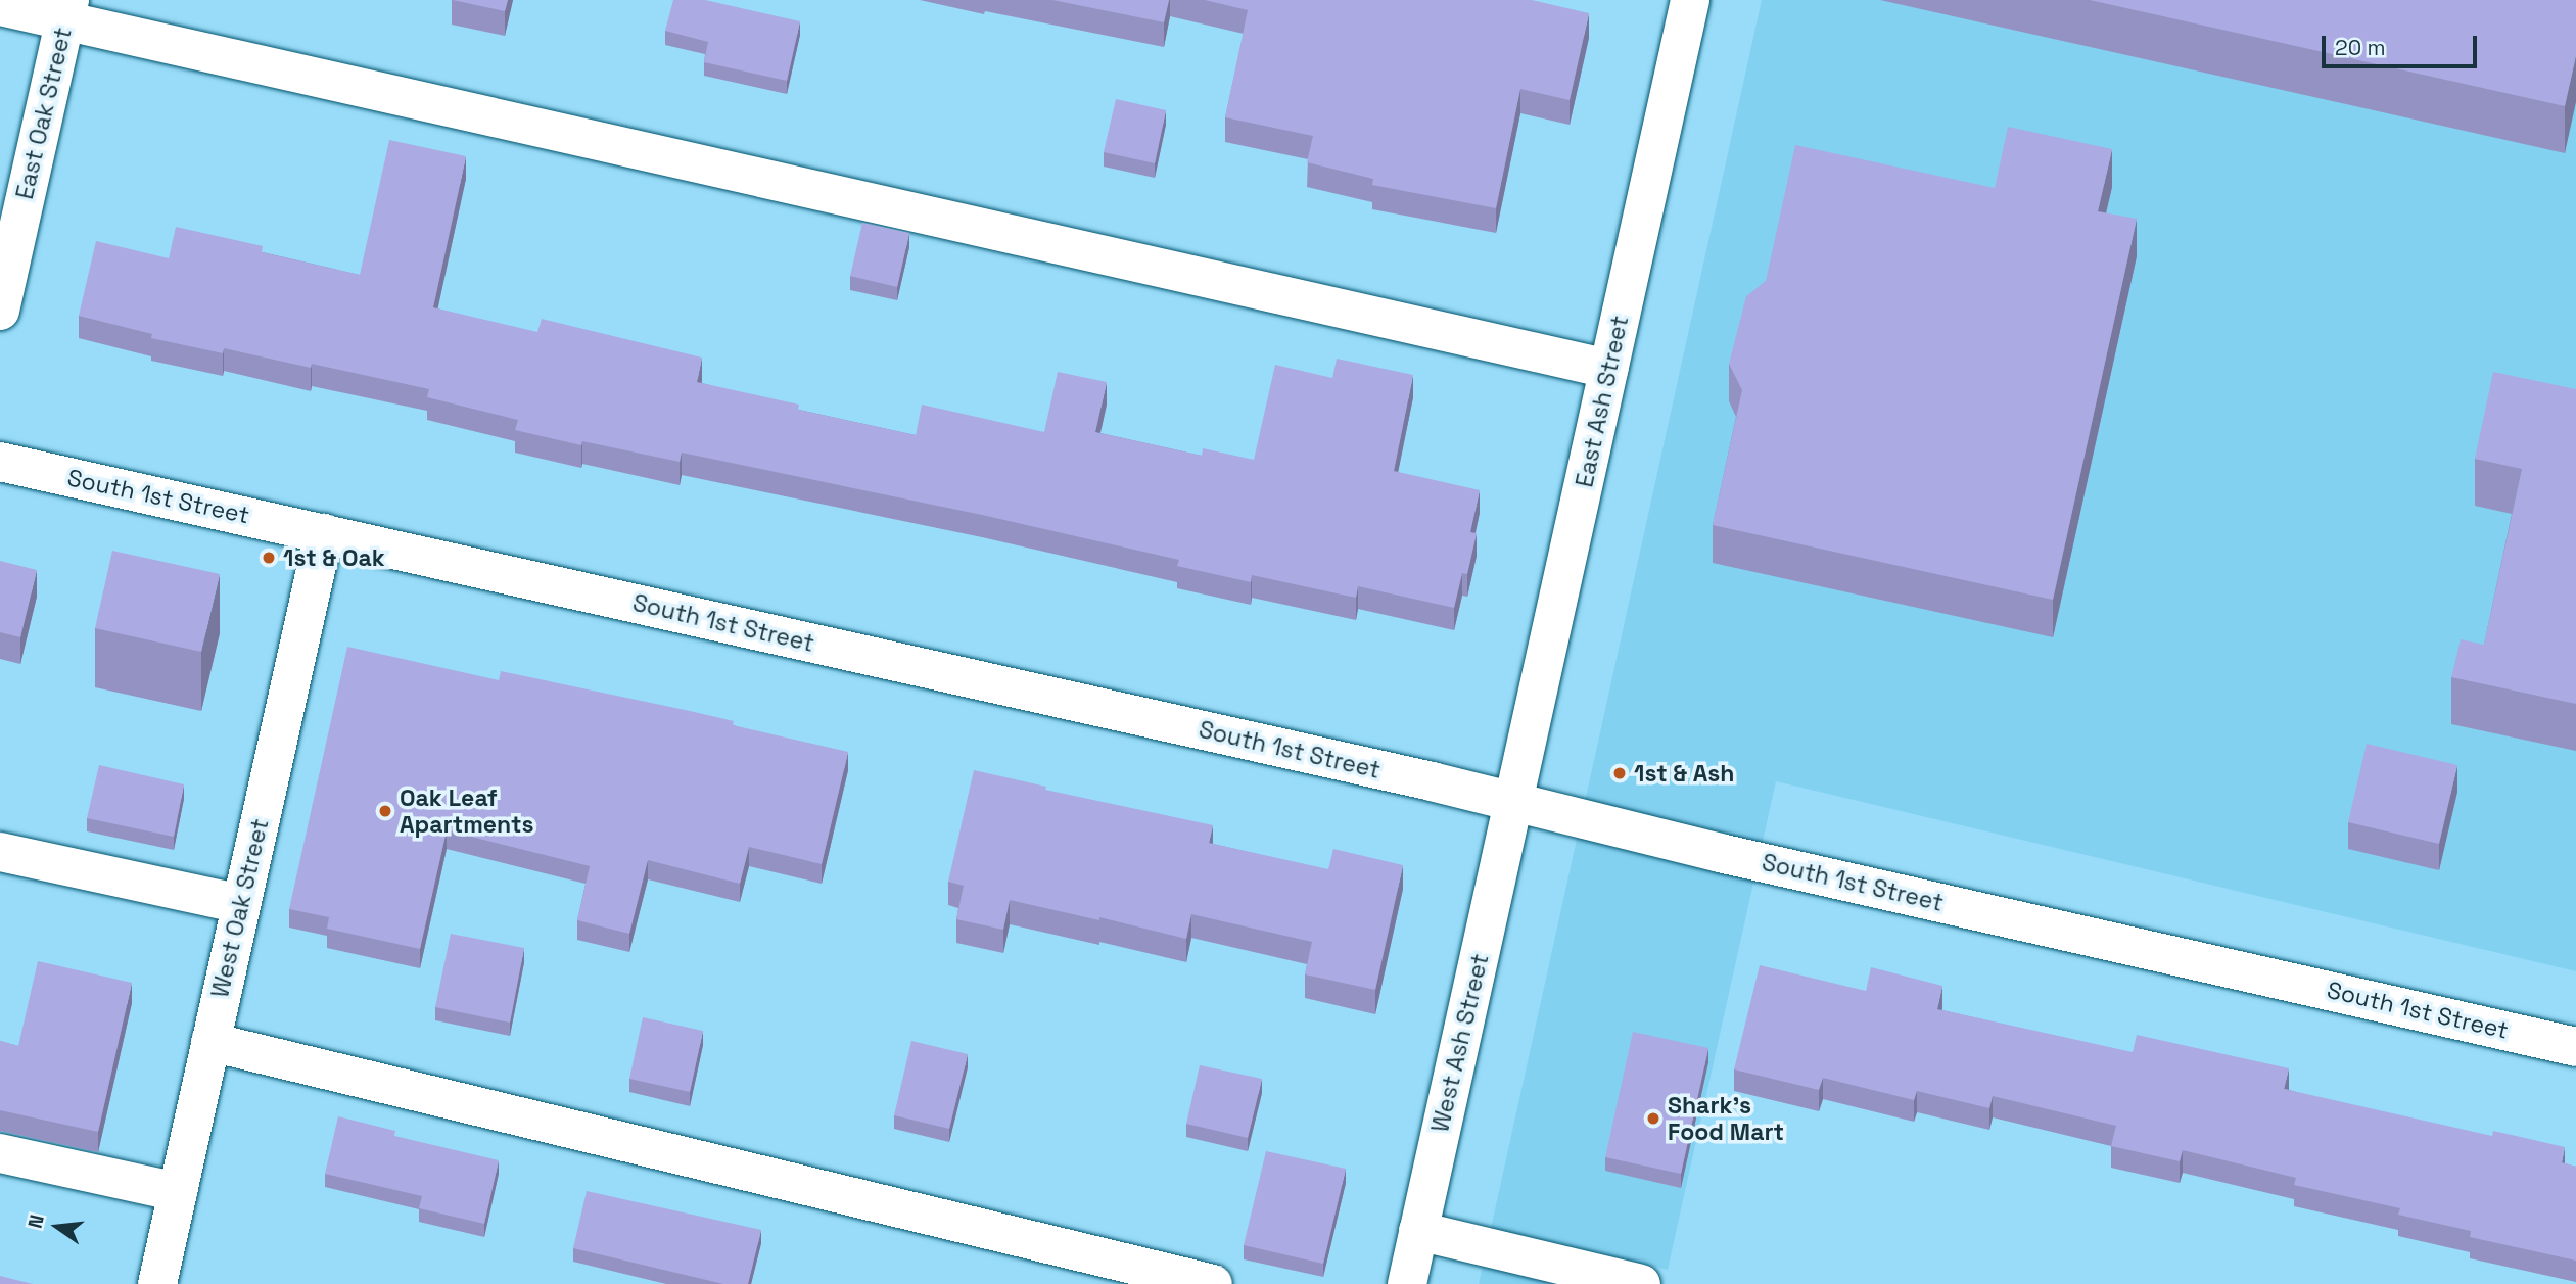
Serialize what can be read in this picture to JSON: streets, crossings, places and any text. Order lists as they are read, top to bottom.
{
  "streets": {
    "street": [
      "East Oak Street",
      "East Ash Street",
      "South 1st Street",
      "West Oak Street",
      "West Ash Street"
    ]
  },
  "crossings": [
    ["East Ash Street", "South 1st Street"],
    ["East Ash Street", "West Ash Street"],
    ["South 1st Street", "West Oak Street"],
    ["South 1st Street", "West Ash Street"]
  ],
  "places": [
    "1st & Oak",
    "1st & Ash",
    "Oak Leaf Apartments",
    "Shark's Food Mart"
  ],
  "scale_bar": "20 m",
  "north": "left"
}
